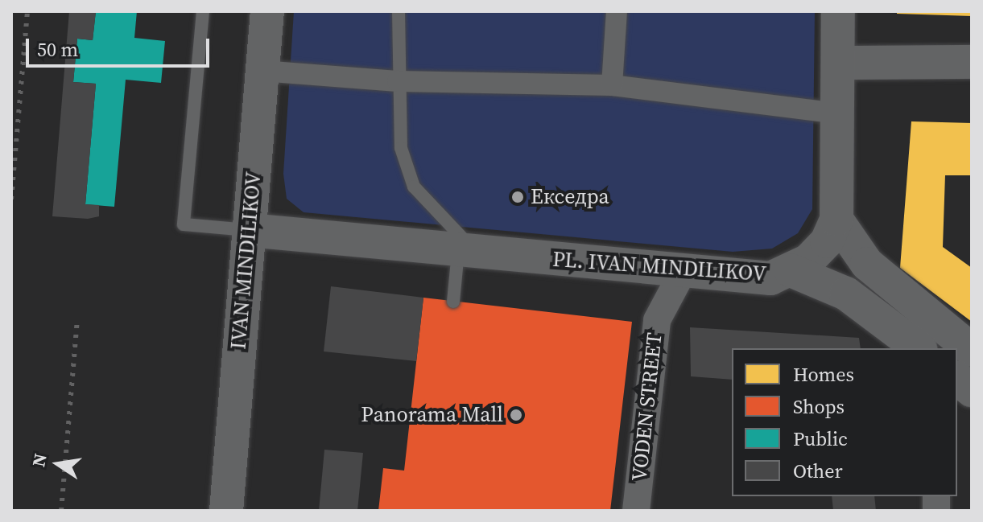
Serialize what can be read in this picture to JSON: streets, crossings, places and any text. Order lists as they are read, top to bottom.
{
  "streets": {
    "street": ["IVAN MINDILIKOV", "PL. IVAN MINDILIKOV", "VODEN STREET"]
  },
  "crossings": [
    ["IVAN MINDILIKOV", "PL. IVAN MINDILIKOV"],
    ["PL. IVAN MINDILIKOV", "VODEN STREET"]
  ],
  "places": ["Екседра", "Panorama Mall"],
  "legend": [
    "Homes",
    "Shops",
    "Public",
    "Other"
  ],
  "scale_bar": "50 m",
  "north": "left"
}
